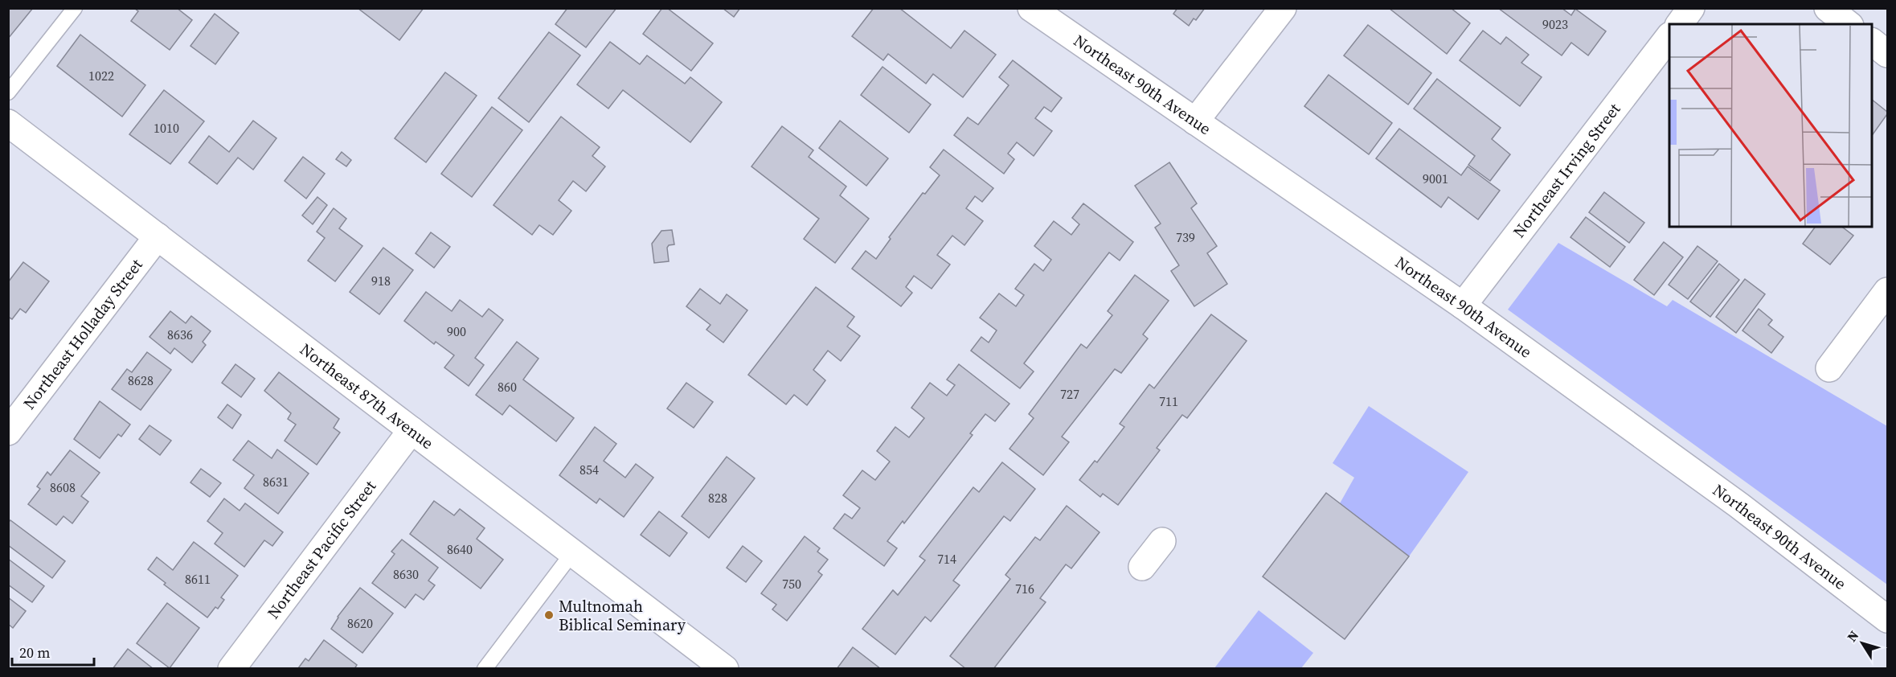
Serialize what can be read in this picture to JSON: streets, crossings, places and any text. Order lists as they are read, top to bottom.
{
  "streets": {
    "street": [
      "Northeast 90th Avenue",
      "Northeast Irving Street",
      "Northeast Holladay Street",
      "Northeast 87th Avenue",
      "Northeast Pacific Street"
    ]
  },
  "crossings": [
    ["Northeast 90th Avenue", "Northeast Irving Street"],
    ["Northeast Holladay Street", "Northeast 87th Avenue"],
    ["Northeast 87th Avenue", "Northeast Pacific Street"]
  ],
  "places": ["Multnomah Biblical Seminary"],
  "house_numbers": [
    "9023",
    "1022",
    "1010",
    "9001",
    "739",
    "918",
    "900",
    "8636",
    "8628",
    "860",
    "727",
    "711",
    "854",
    "8631",
    "8608",
    "828",
    "8640",
    "714",
    "8630",
    "8611",
    "750",
    "716",
    "8620"
  ],
  "scale_bar": "20 m",
  "north": "top left"
}
